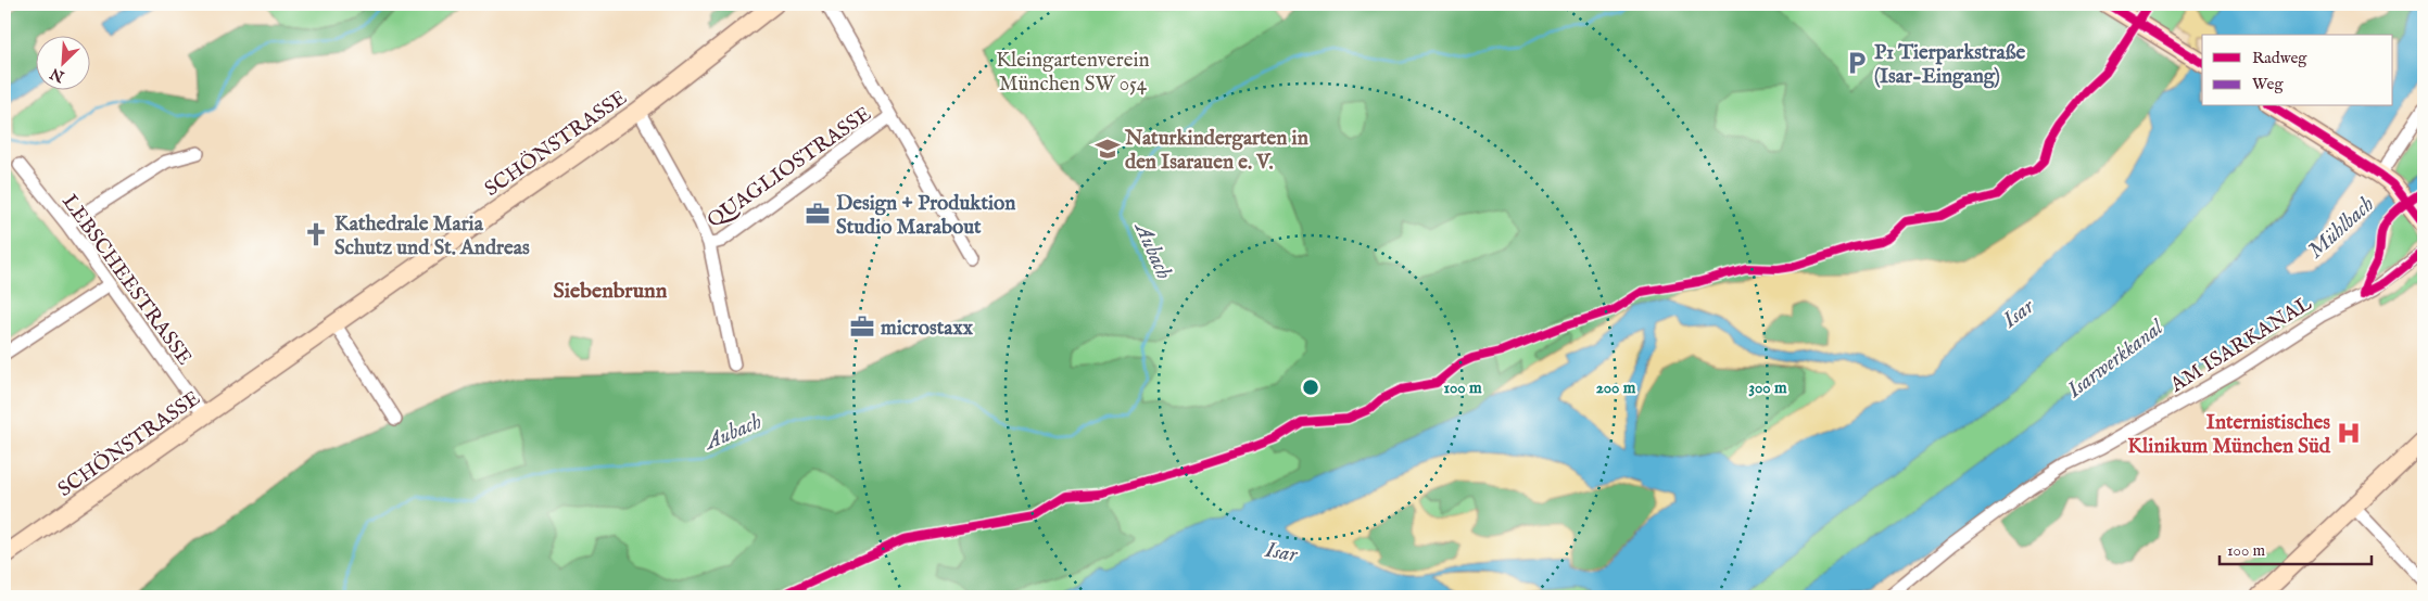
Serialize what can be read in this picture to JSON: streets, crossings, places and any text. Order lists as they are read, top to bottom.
{
  "streets": {
    "street": [
      "SCHÖNSTRASSE",
      "QUAGLIOSTRASSE",
      "LEBSCHEESTRASSE",
      "AM ISARKANAL"
    ]
  },
  "crossings": [
    ["SCHÖNSTRASSE", "LEBSCHEESTRASSE"]
  ],
  "districts": ["Siebenbrunn"],
  "water": [
    "Mühlbach",
    "Aubach",
    "Isar",
    "Isarwerkkanal"
  ],
  "parks": ["Kleingartenverein München SW 054"],
  "places": {
    "parking": ["P1 Tierparkstraße (Isar-Eingang)"],
    "school or university": ["Naturkindergarten in den Isarauen e. V."],
    "office": ["Design + Produktion Studio Marabout", "microstaxx"],
    "church": ["Kathedrale Maria Schutz und St. Andreas"],
    "hospital": ["Internistisches Klinikum München Süd"]
  },
  "legend": ["Radweg", "Weg"],
  "scale_bar": "100 m",
  "north": "bottom left",
  "rings": ["100 m", "200 m", "300 m"]
}
